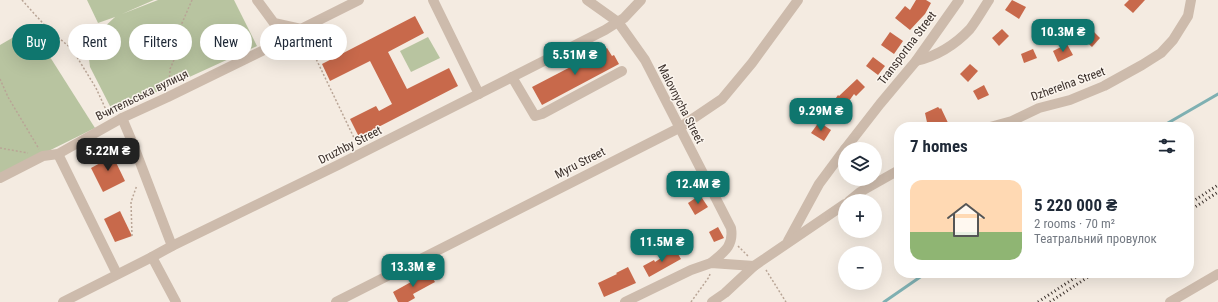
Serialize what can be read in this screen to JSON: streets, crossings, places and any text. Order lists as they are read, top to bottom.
{
  "streets": {
    "street": [
      "Transportna Street",
      "Dzherelna Street",
      "Вчительська вулиця",
      "Malovnycha Street",
      "Druzhby Street",
      "Myru Street"
    ]
  },
  "crossings": [
    ["Malovnycha Street", "Druzhby Street"],
    ["Malovnycha Street", "Myru Street"]
  ],
  "page": {
    "price": [
      "10.3M ₴",
      "5.51M ₴",
      "9.29M ₴",
      "5.22M ₴",
      "12.4M ₴",
      "11.5M ₴",
      "13.3M ₴"
    ],
    "chip": [
      "Buy",
      "Rent",
      "Filters",
      "New",
      "Apartment"
    ],
    "heading": "7 homes",
    "map_buttons": ["+", "−"],
    "list": [
      {
        "name": "5 220 000 ₴",
        "note": "2 rooms · 70 m² · Театральний провулок"
      }
    ]
  }
}
